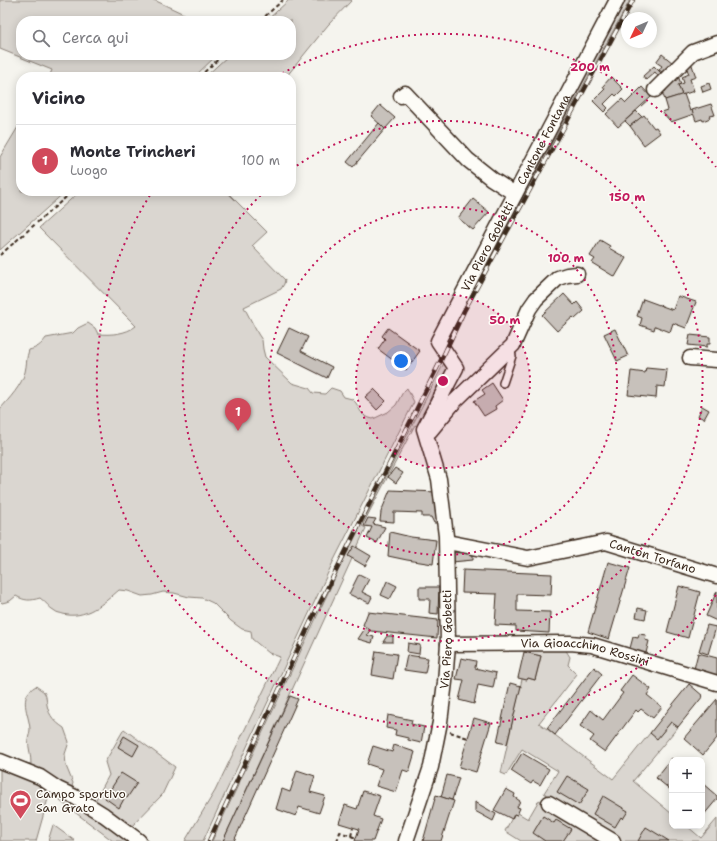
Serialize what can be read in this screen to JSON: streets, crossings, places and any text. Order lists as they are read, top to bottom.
{
  "streets": {
    "street": [
      "Cantone Fontana",
      "Via Piero Gobetti",
      "Canton Torfano",
      "Via Gioacchino Rossini"
    ]
  },
  "crossings": [
    ["Cantone Fontana", "Via Piero Gobetti"],
    ["Via Piero Gobetti", "Canton Torfano"],
    ["Via Piero Gobetti", "Via Gioacchino Rossini"]
  ],
  "places": {
    "sports": ["Campo sportivo San Grato"]
  },
  "north": "bottom left",
  "page": {
    "search": "Cerca qui",
    "heading": "Vicino",
    "list": [
      {
        "mark": "1",
        "name": "Monte Trincheri",
        "note": "Luogo",
        "value": "100 m"
      }
    ],
    "pins": "1",
    "map_buttons": ["+", "−"]
  },
  "rings": [
    "200 m",
    "150 m",
    "100 m",
    "50 m"
  ]
}
